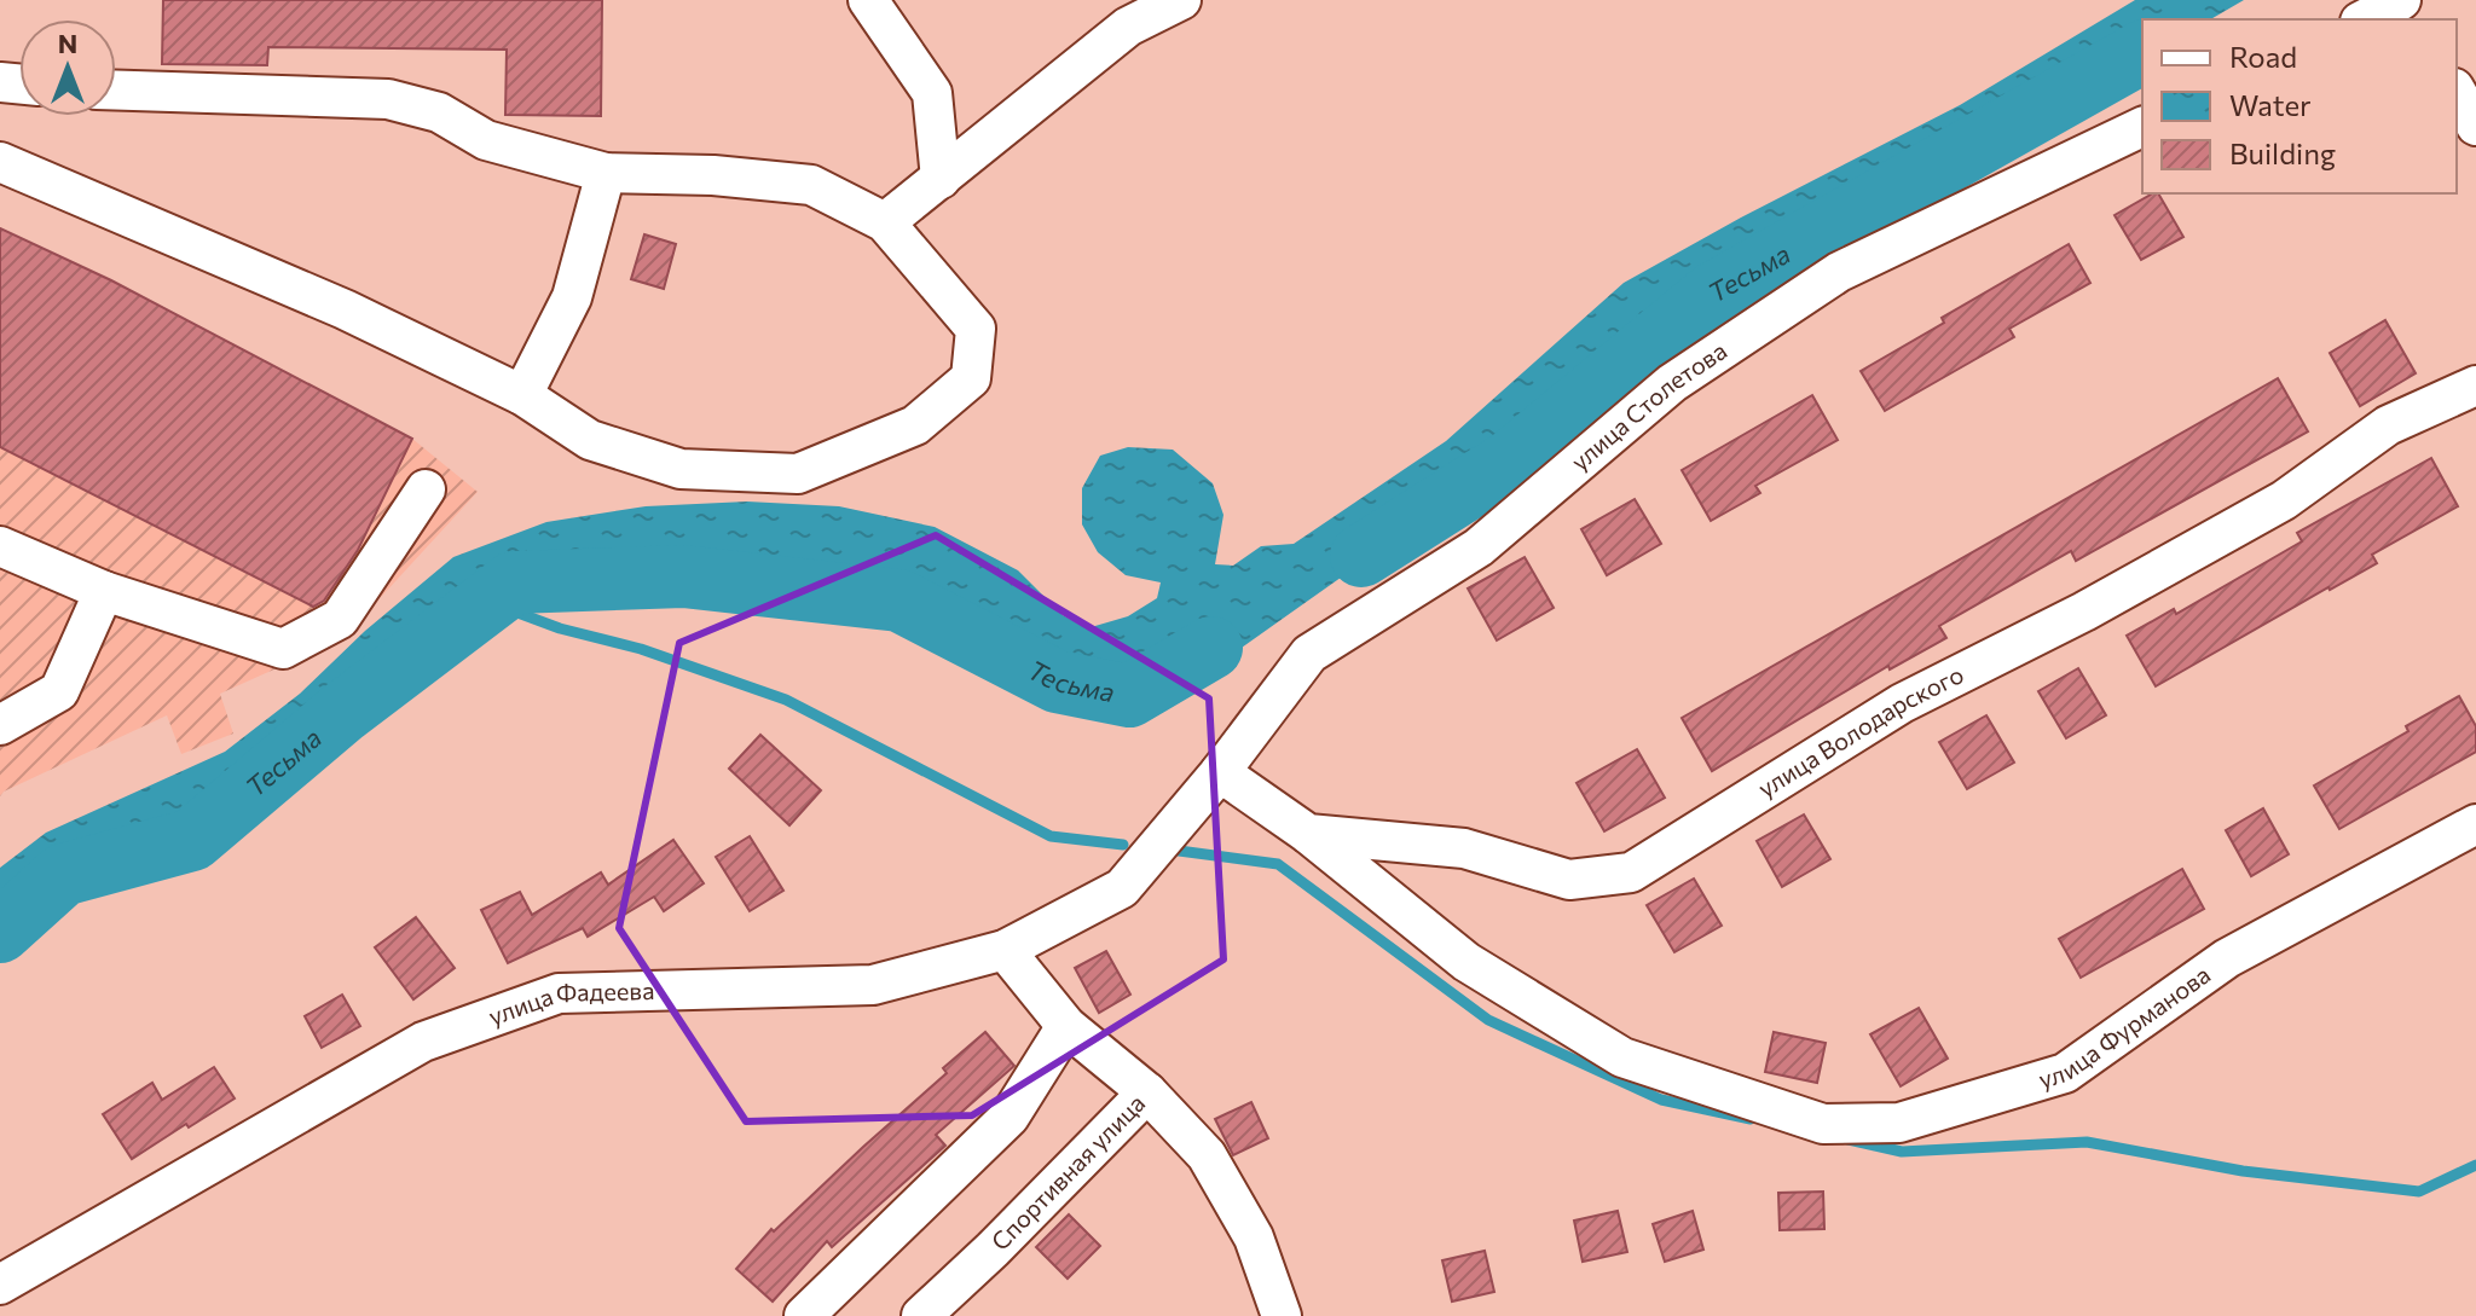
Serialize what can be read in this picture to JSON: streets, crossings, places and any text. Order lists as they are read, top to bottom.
{
  "streets": {
    "street": [
      "улица Столетова",
      "улица Володарского",
      "улица Фадеева",
      "улица Фурманова",
      "Спортивная улица"
    ]
  },
  "crossings": [
    ["улица Столетова", "улица Володарского"],
    ["улица Столетова", "улица Фадеева"],
    ["улица Володарского", "улица Фурманова"]
  ],
  "water": ["Тесьма"],
  "legend": ["Road", "Water", "Building"],
  "north": "top"
}
